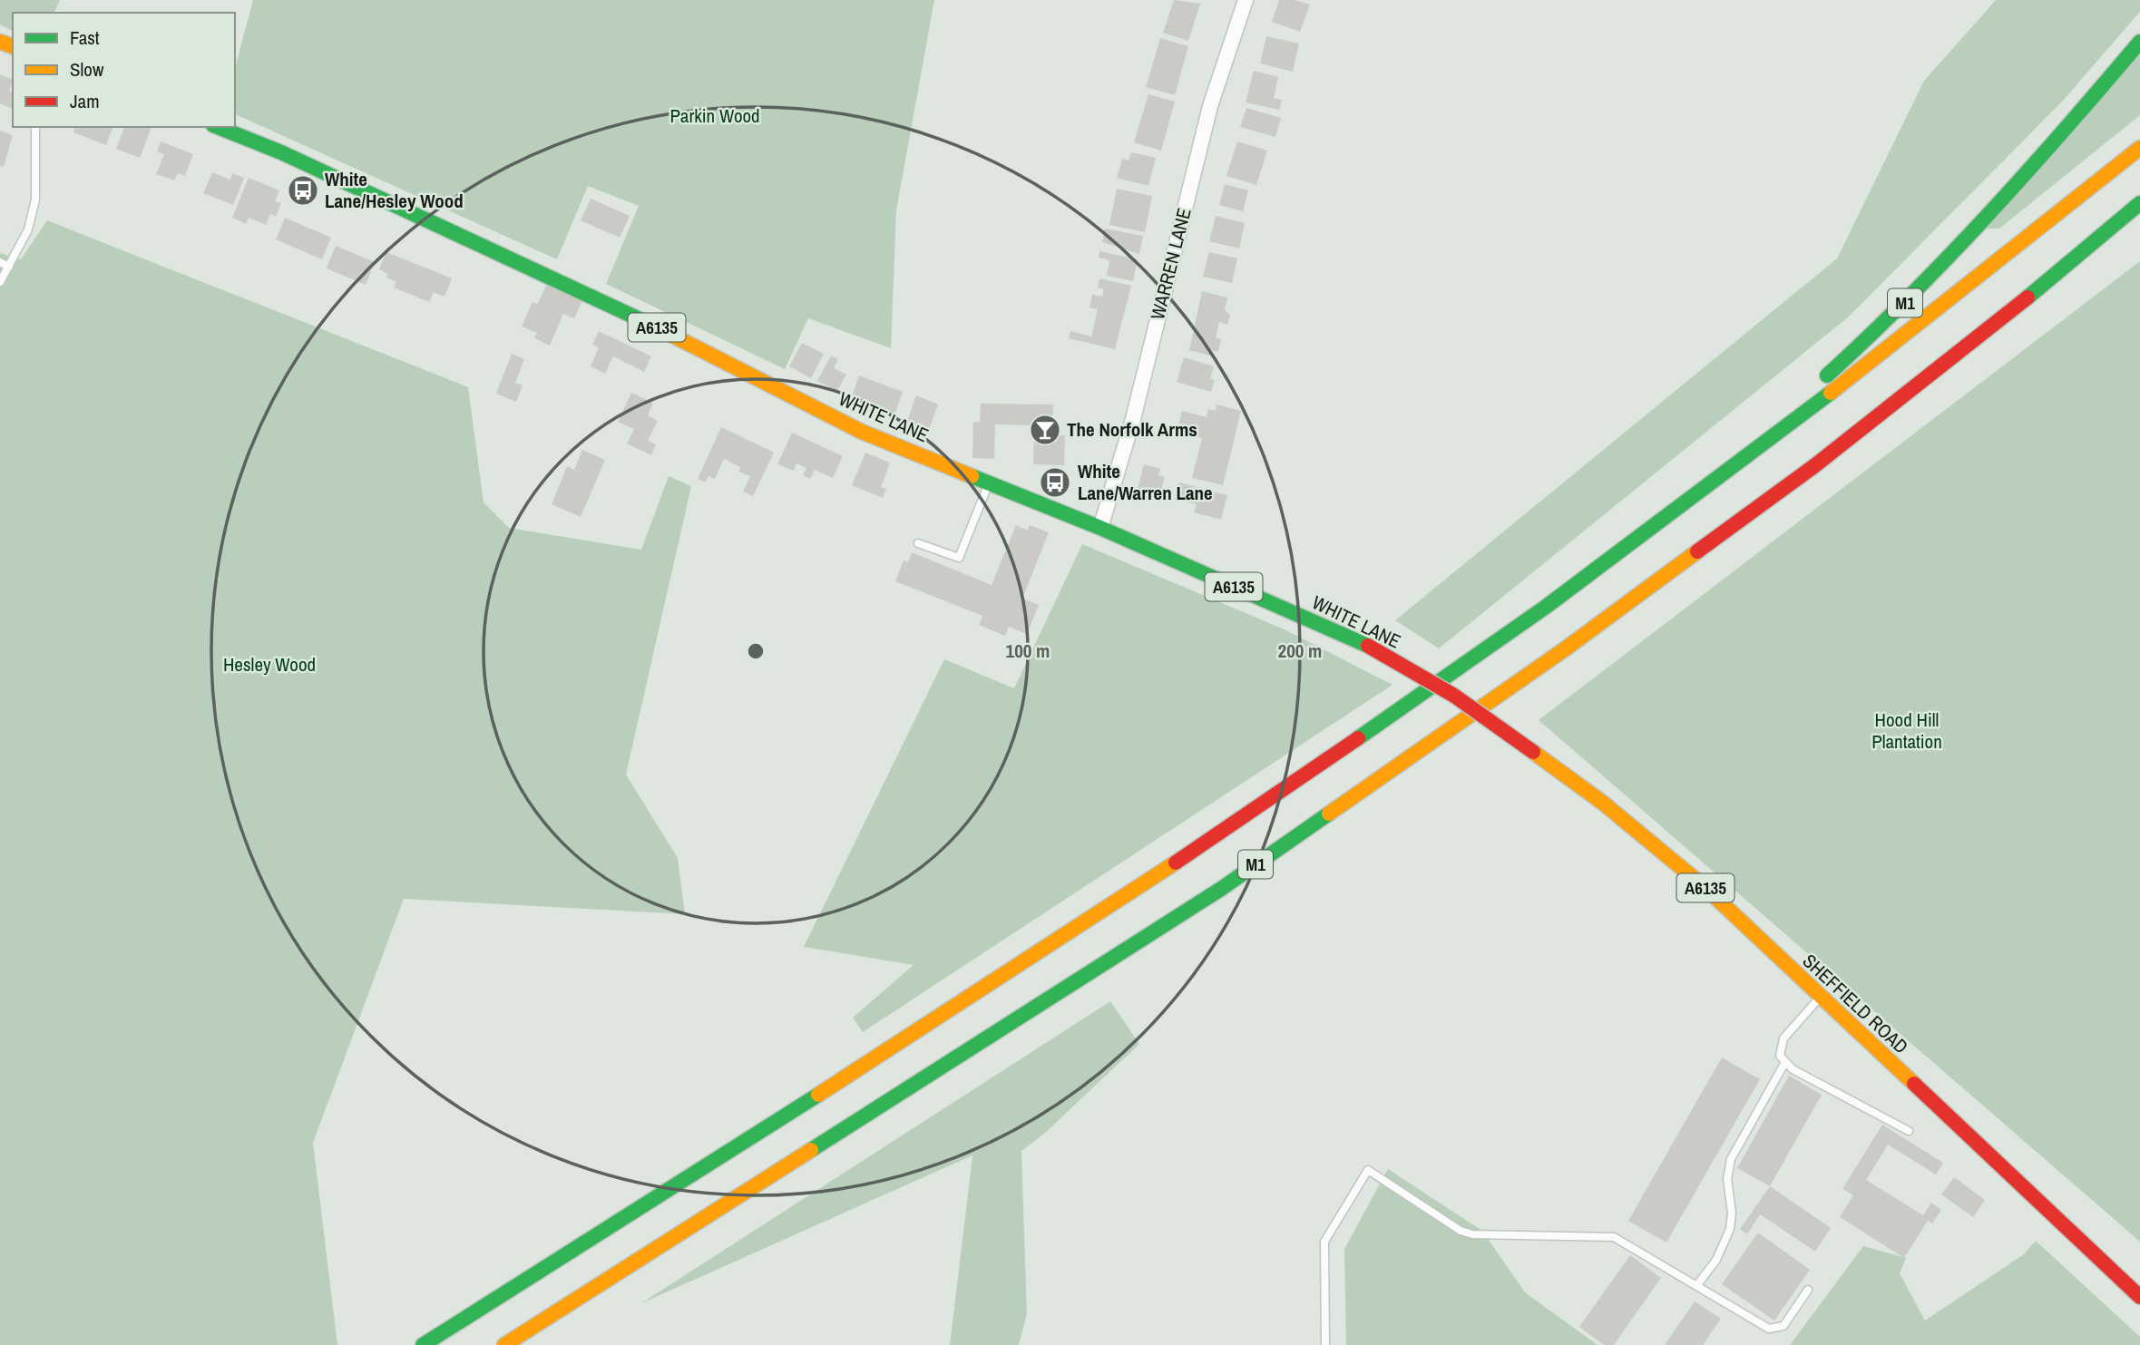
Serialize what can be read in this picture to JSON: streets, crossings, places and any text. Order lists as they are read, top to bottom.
{
  "streets": {
    "main road": [
      "M1",
      "A6135",
      "WHITE LANE",
      "SHEFFIELD ROAD"
    ],
    "street": ["WARREN LANE"]
  },
  "crossings": [
    ["WARREN LANE", "WHITE LANE"],
    ["WHITE LANE", "SHEFFIELD ROAD"]
  ],
  "parks": ["Parkin Wood", "Hesley Wood", "Hood Hill Plantation"],
  "places": {
    "bus stop": ["White Lane/Hesley Wood", "White Lane/Warren Lane"],
    "bar": ["The Norfolk Arms"]
  },
  "legend": ["Fast", "Slow", "Jam"],
  "rings": ["100 m", "200 m"]
}
